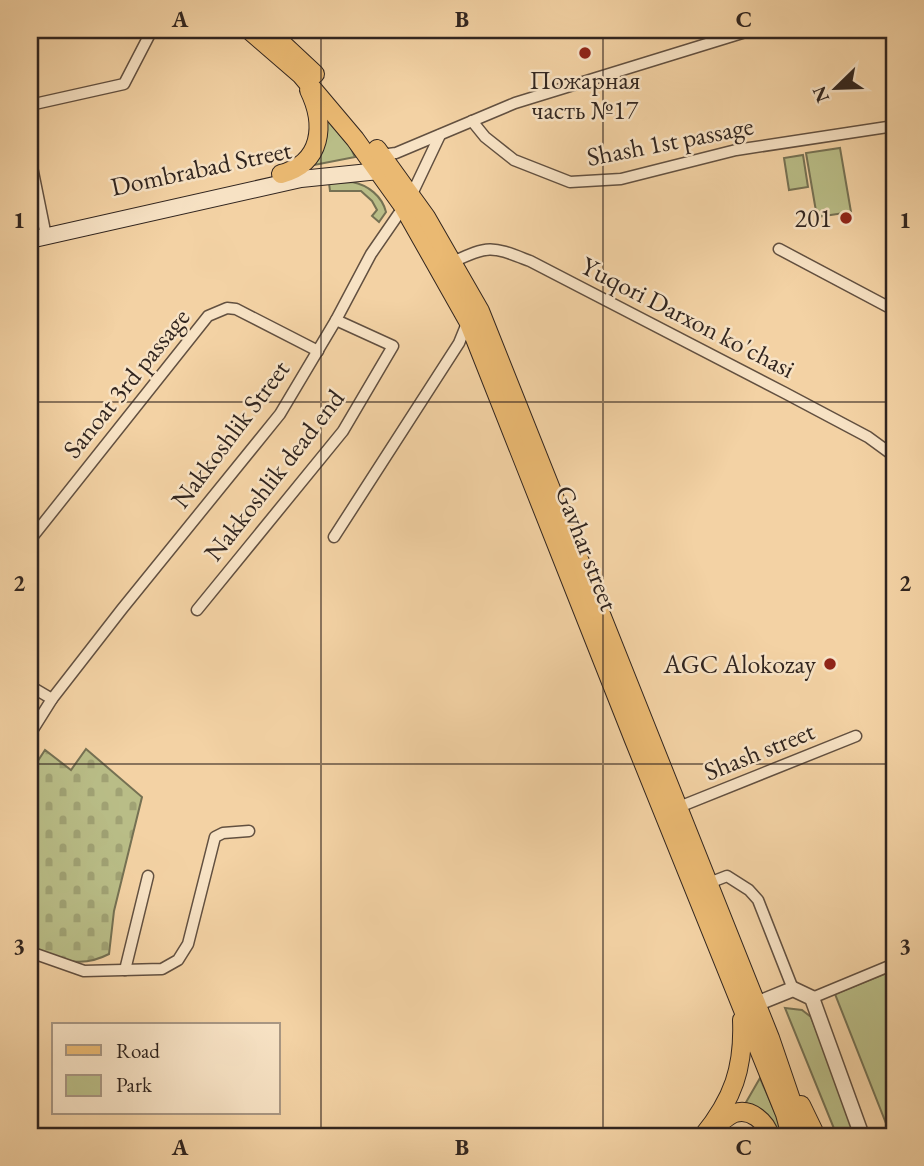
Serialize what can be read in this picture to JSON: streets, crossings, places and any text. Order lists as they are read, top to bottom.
{
  "streets": {
    "main road": ["Dombrabad Street", "Gavhar street"],
    "street": [
      "Shаsh 1st passage",
      "Yuqori Darxon ko'chasi",
      "Sanoat 3rd passage",
      "Nakkoshlik Street",
      "Nakkoshlik dead end",
      "Shash street"
    ]
  },
  "crossings": [
    ["Dombrabad Street", "Gavhar street"],
    ["Yuqori Darxon ko'chasi", "Gavhar street"],
    ["Sanoat 3rd passage", "Nakkoshlik Street"],
    ["Nakkoshlik Street", "Nakkoshlik dead end"],
    ["Nakkoshlik Street", "Gavhar street"],
    ["Gavhar street", "Shash street"]
  ],
  "places": ["Пожарная часть №17", "201", "AGC Alokozay"],
  "legend": ["Road", "Park"],
  "north": "bottom left",
  "grid": {
    "columns": ["A", "B", "C"],
    "rows": ["1", "2", "3"]
  }
}
